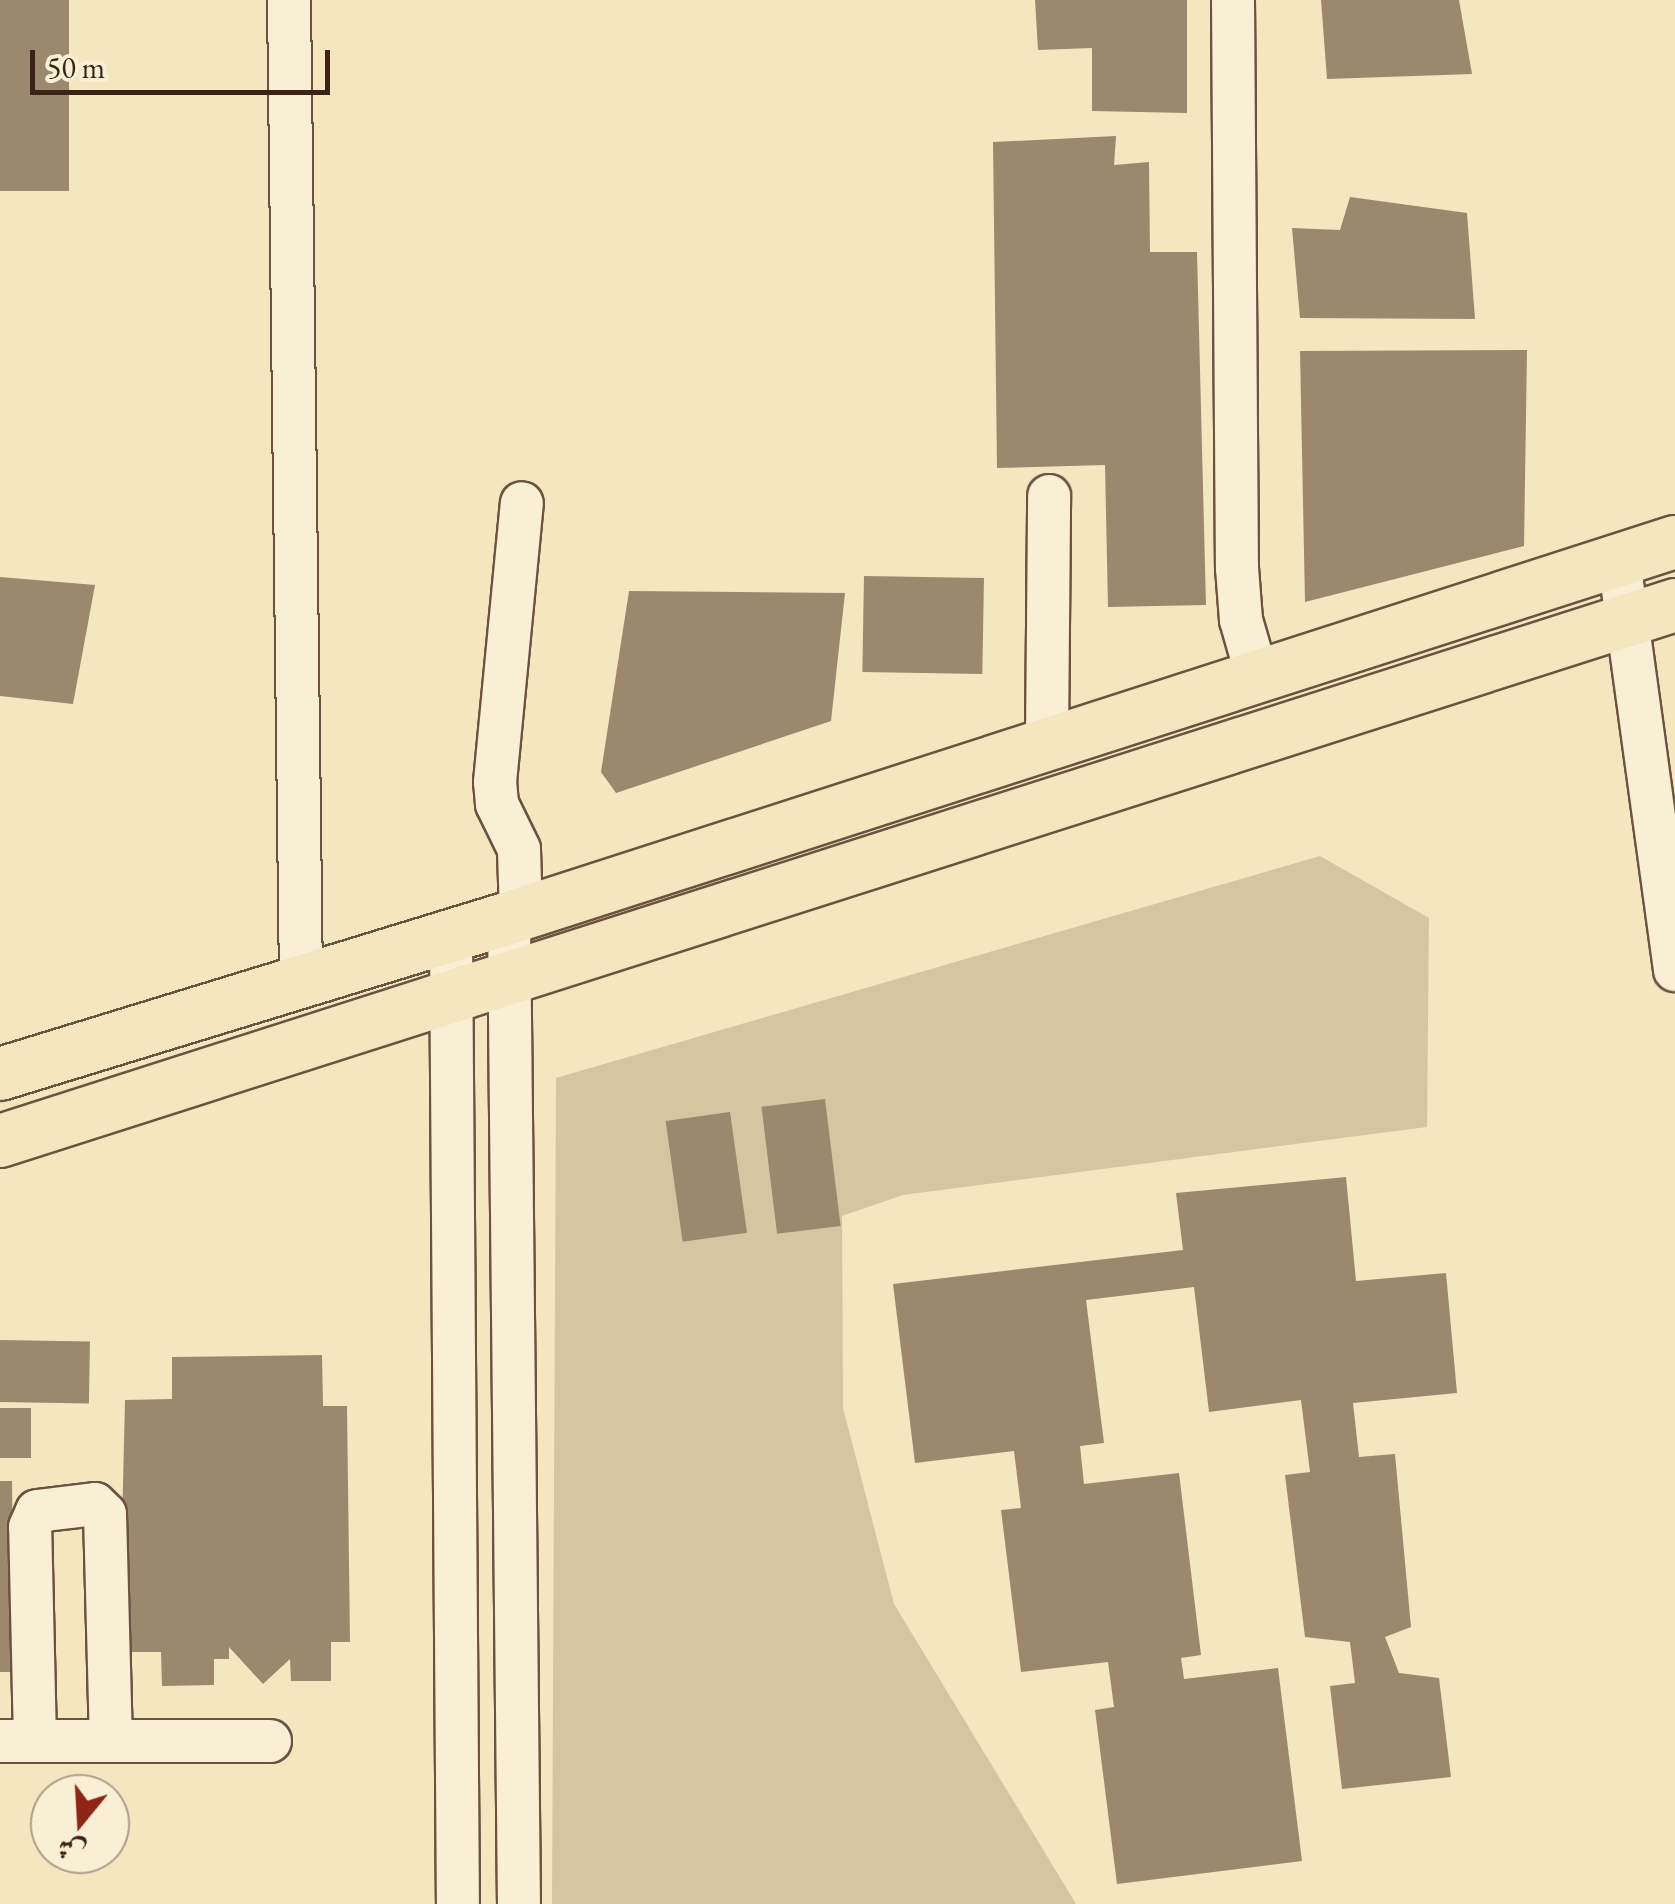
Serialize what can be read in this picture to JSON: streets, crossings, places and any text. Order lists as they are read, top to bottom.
{
  "scale_bar": "50 m",
  "north": "bottom"
}
